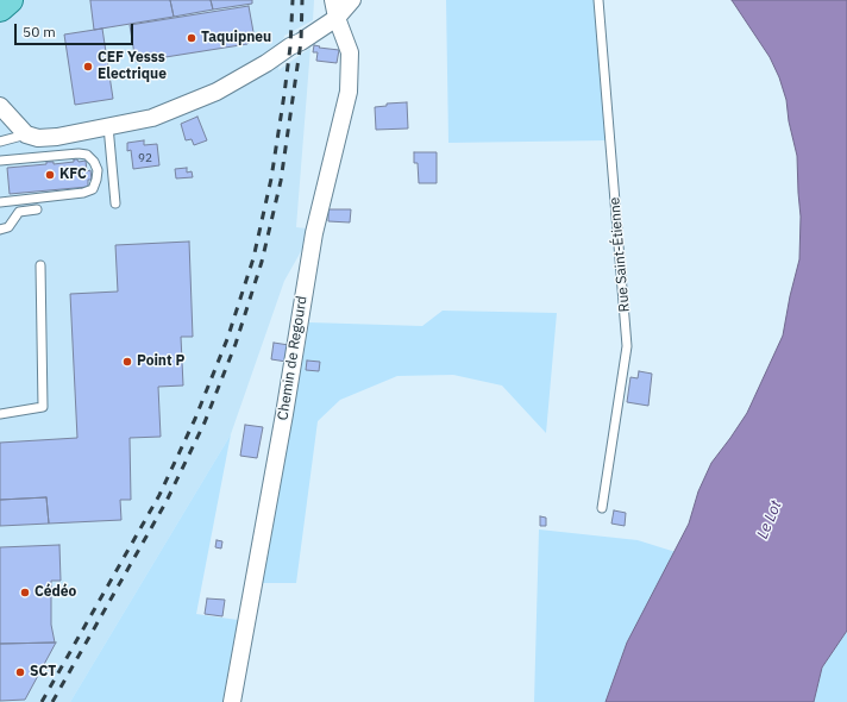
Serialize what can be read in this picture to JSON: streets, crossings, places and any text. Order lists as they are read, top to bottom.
{
  "streets": {
    "street": ["Chemin de Regourd"],
    "lane": ["Rue Saint-Étienne"]
  },
  "water": ["Le Lot"],
  "places": [
    "Taquipneu",
    "CEF Yesss Electrique",
    "KFC",
    "Point P",
    "Cédéo",
    "SCT"
  ],
  "house_numbers": ["92"],
  "scale_bar": "50 m"
}
